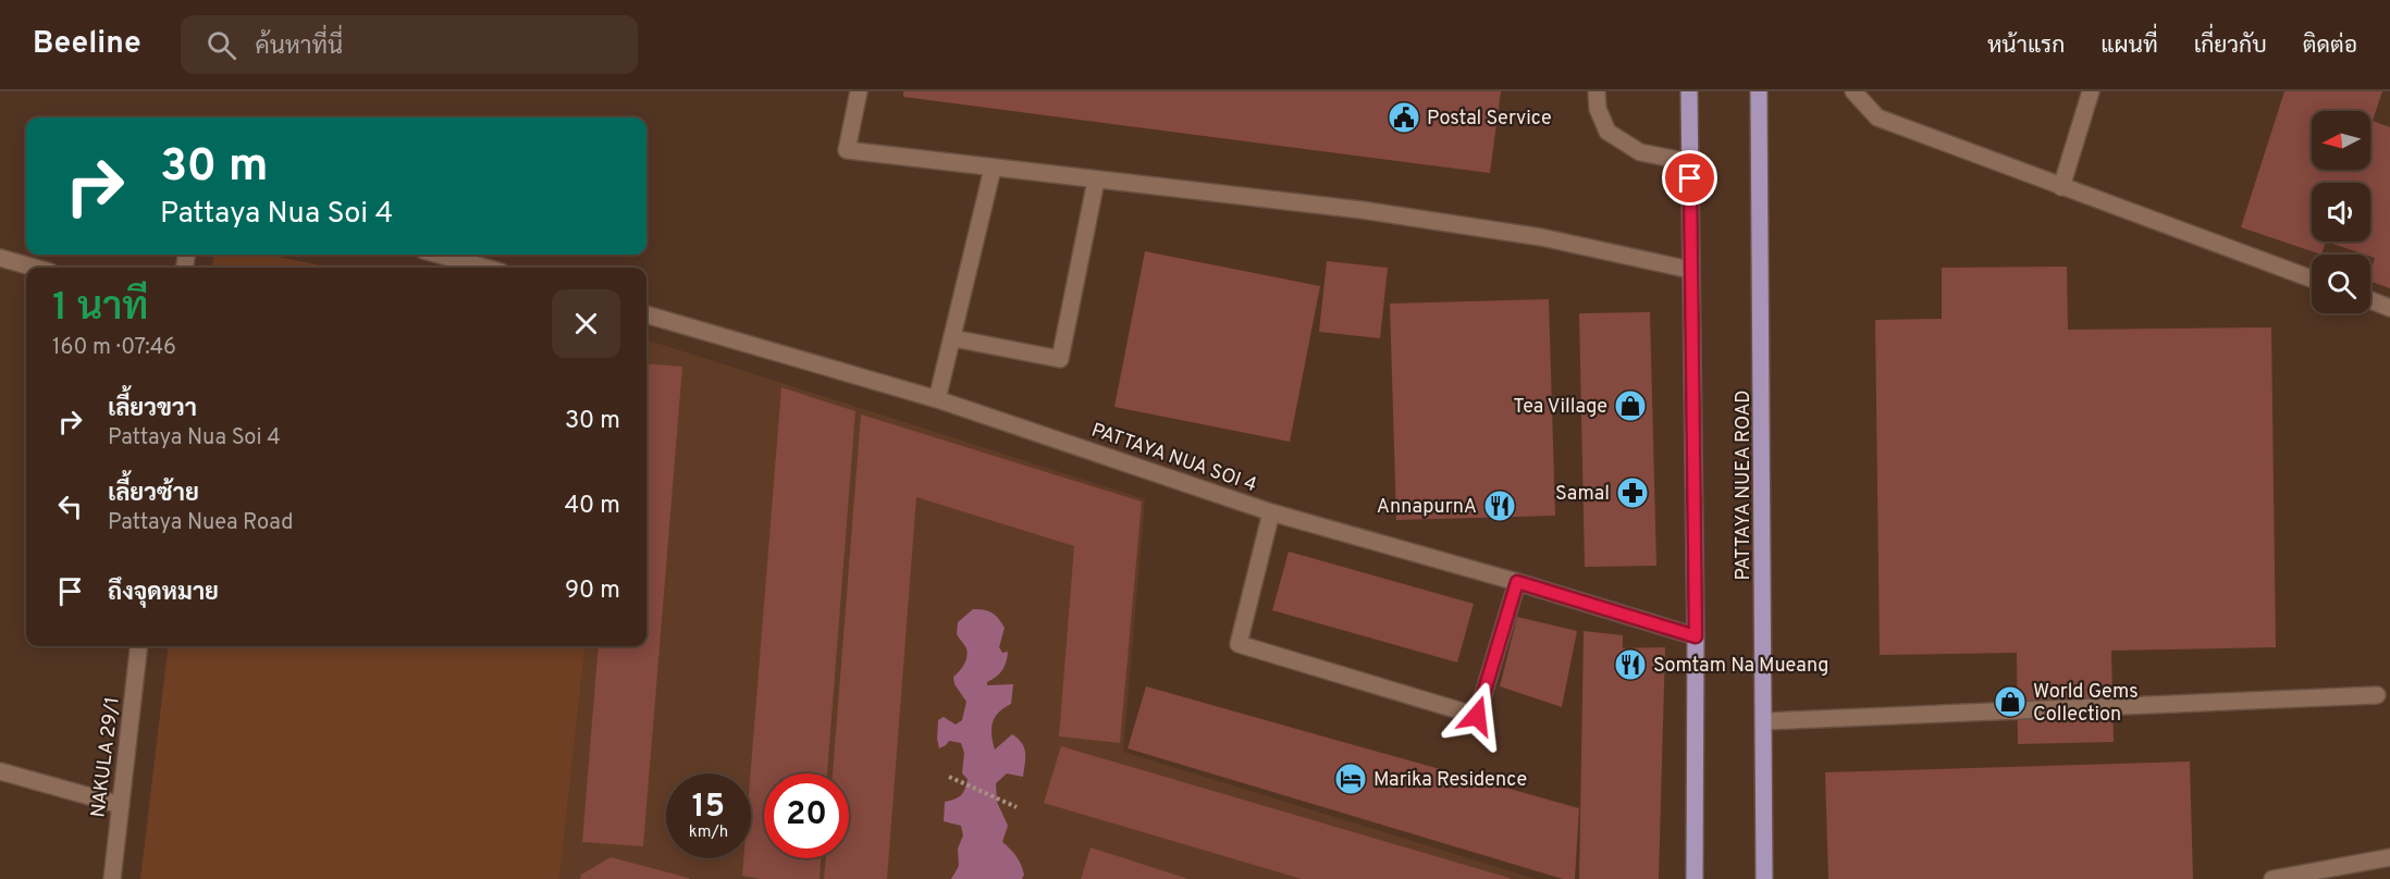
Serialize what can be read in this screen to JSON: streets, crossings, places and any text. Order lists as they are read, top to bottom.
{
  "streets": {
    "main road": ["PATTAYA NUEA ROAD"],
    "street": ["PATTAYA NUA SOI 4", "NAKULA 29/1"]
  },
  "places": {
    "public building": ["Postal Service"],
    "shop": ["Tea Village", "World Gems Collection"],
    "pharmacy": ["Samal"],
    "restaurant": ["AnnapurnA", "Somtam Na Mueang"],
    "hotel": ["Marika Residence"]
  },
  "north": "left",
  "page": {
    "header": "Beeline",
    "search": "ค้นหาที่นี่",
    "nav": [
      "หน้าแรก",
      "แผนที่",
      "เกี่ยวกับ",
      "ติดต่อ"
    ],
    "turn": ["30 m", "Pattaya Nua Soi 4"],
    "heading": ["1 นาที", "160 m · 07:46"],
    "list": [
      {
        "name": "เลี้ยวขวา",
        "note": "Pattaya Nua Soi 4",
        "value": "30 m"
      },
      {
        "name": "เลี้ยวซ้าย",
        "note": "Pattaya Nuea Road",
        "value": "40 m"
      },
      {
        "name": "ถึงจุดหมาย",
        "value": "90 m"
      }
    ],
    "speed": "15 km/h",
    "limit": "20"
  }
}
